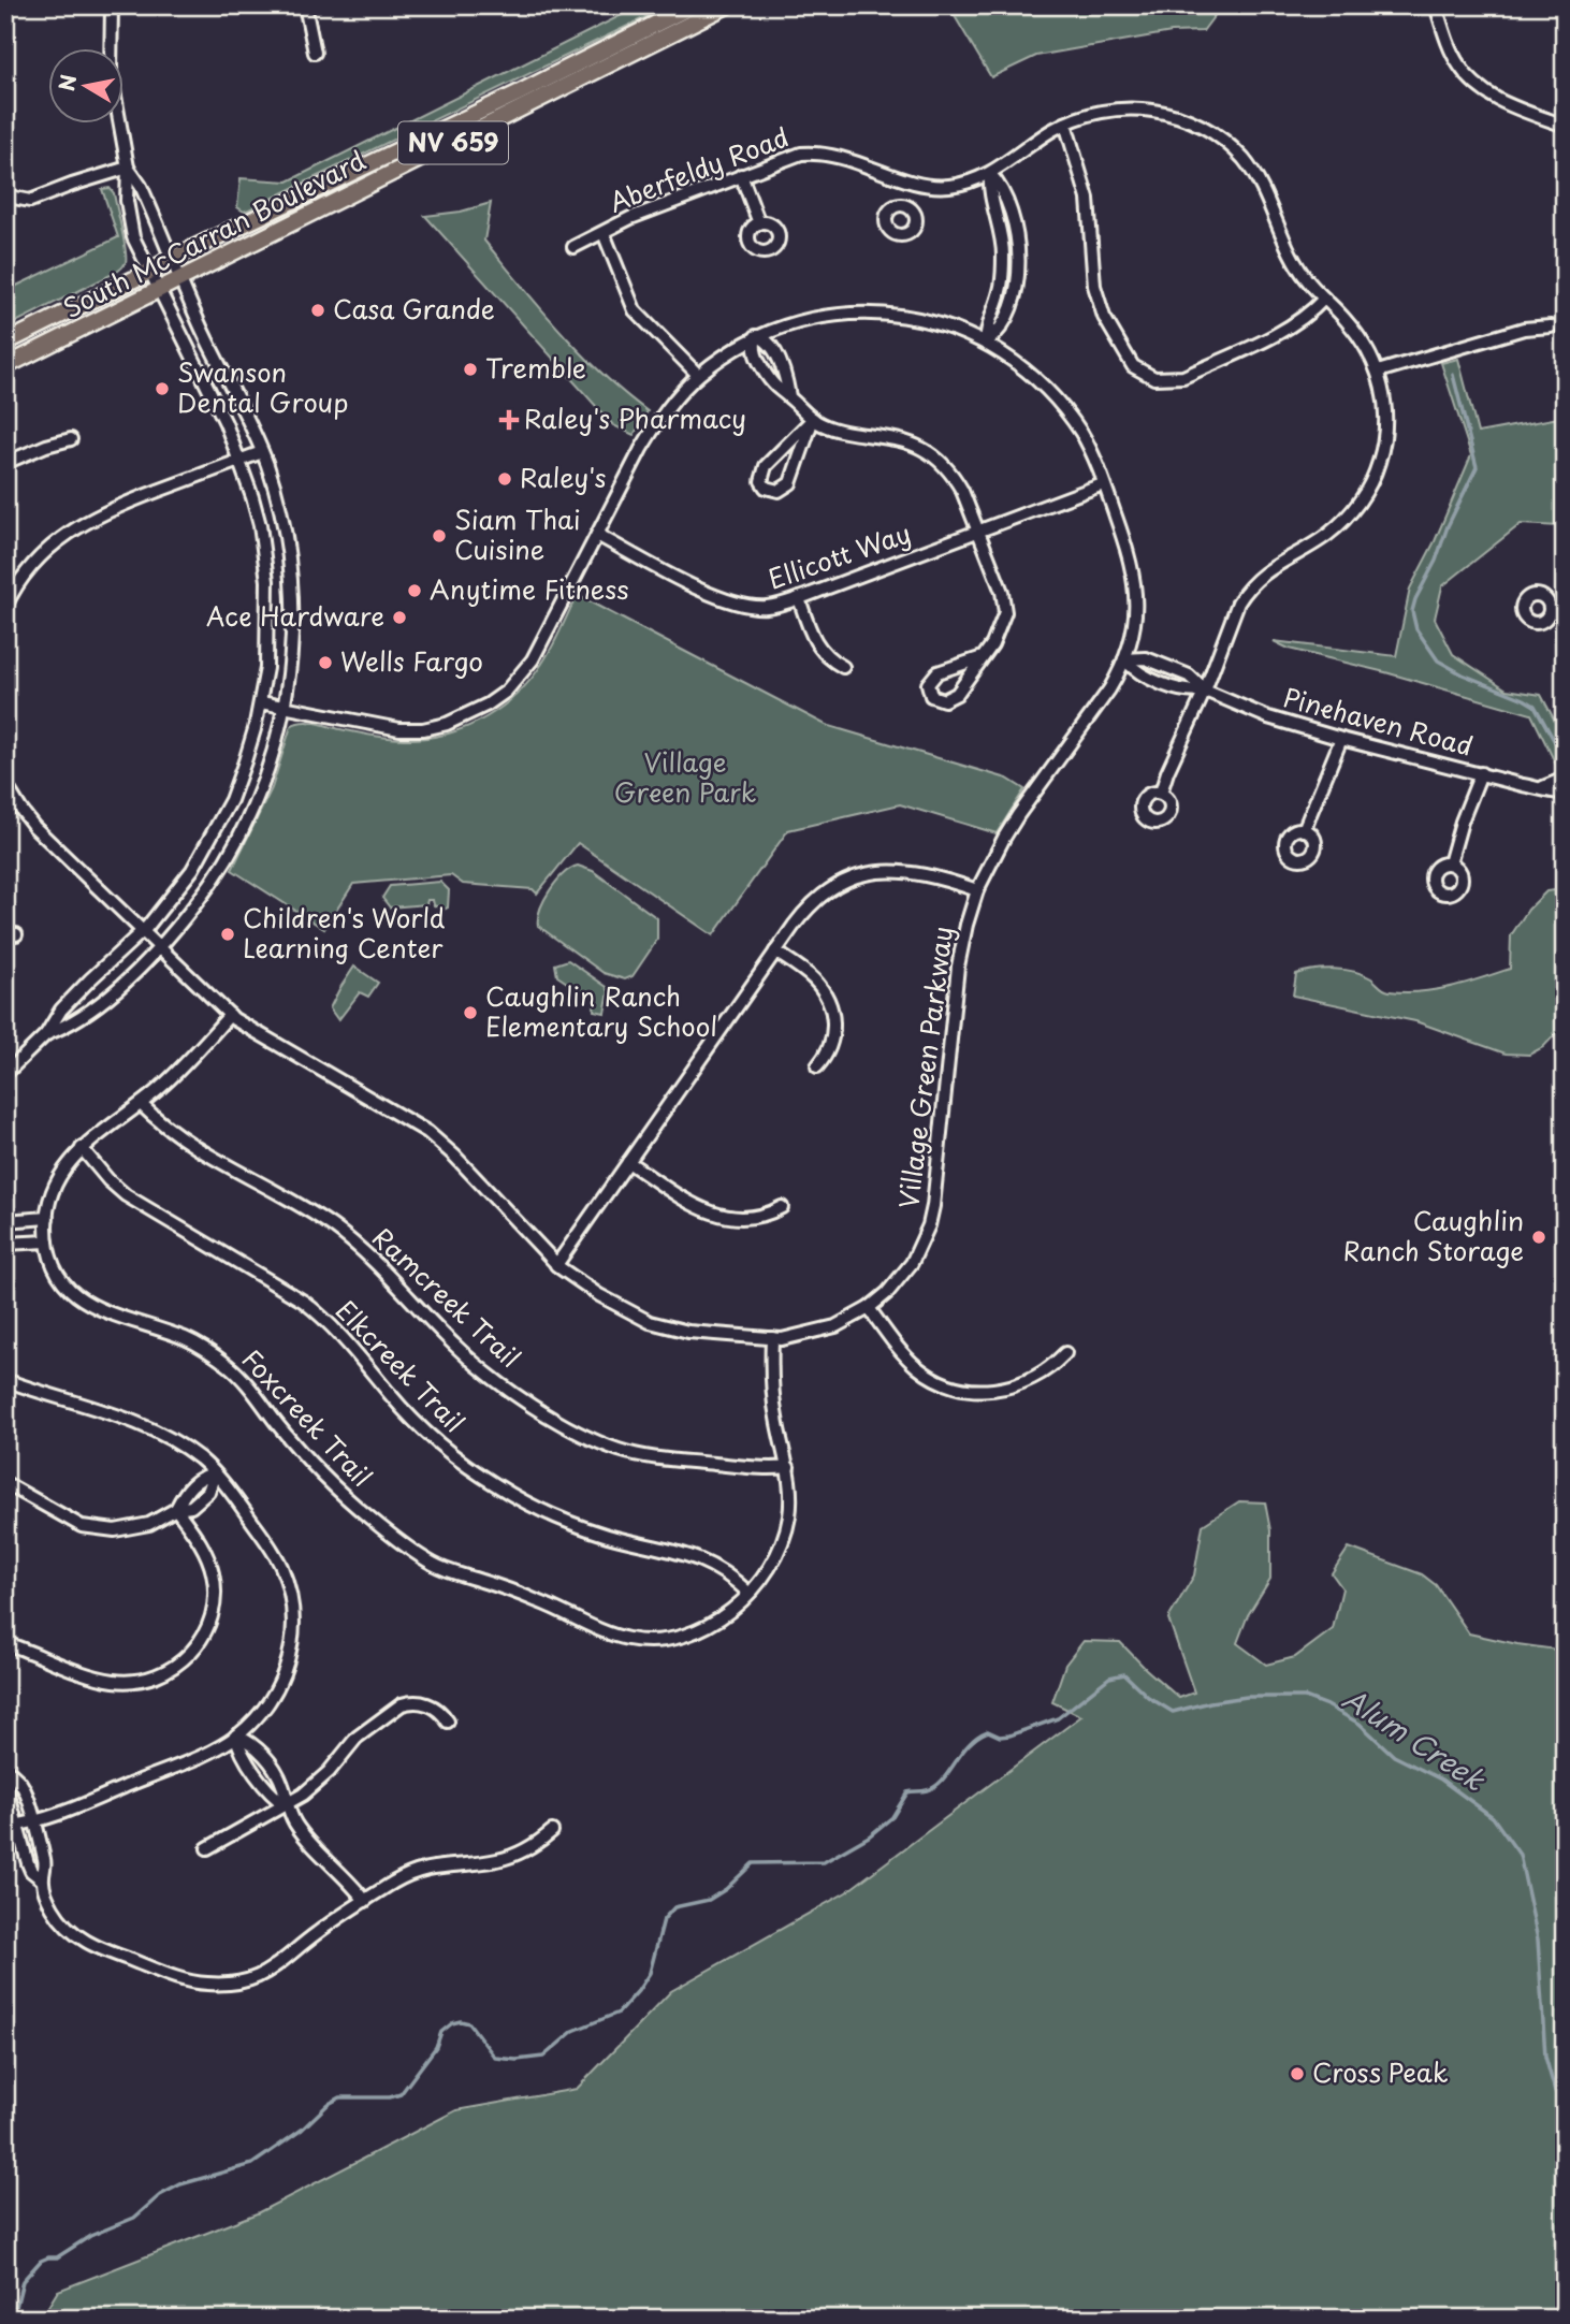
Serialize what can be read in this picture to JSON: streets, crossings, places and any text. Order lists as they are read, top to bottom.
{
  "streets": {
    "main road": ["NV 659", "South McCarran Boulevard"],
    "street": [
      "Aberfeldy Road",
      "Ellicott Way",
      "Pinehaven Road",
      "Village Green Parkway",
      "Ramcreek Trail",
      "Elkcreek Trail",
      "Foxcreek Trail"
    ]
  },
  "crossings": [
    ["Aberfeldy Road", "Pinehaven Road"],
    ["Ellicott Way", "Village Green Parkway"],
    ["Pinehaven Road", "Village Green Parkway"],
    ["Village Green Parkway", "Foxcreek Trail"],
    ["Ramcreek Trail", "Foxcreek Trail"],
    ["Elkcreek Trail", "Foxcreek Trail"]
  ],
  "water": ["Alum Creek"],
  "parks": ["Village Green Park"],
  "places": {
    "other": [
      "Casa Grande",
      "Tremble",
      "Swanson Dental Group",
      "Raley's",
      "Siam Thai Cuisine",
      "Anytime Fitness",
      "Ace Hardware",
      "Wells Fargo",
      "Children's World Learning Center",
      "Caughlin Ranch Elementary School",
      "Caughlin Ranch Storage",
      "Cross Peak"
    ],
    "health": ["Raley's Pharmacy"]
  },
  "north": "left"
}
